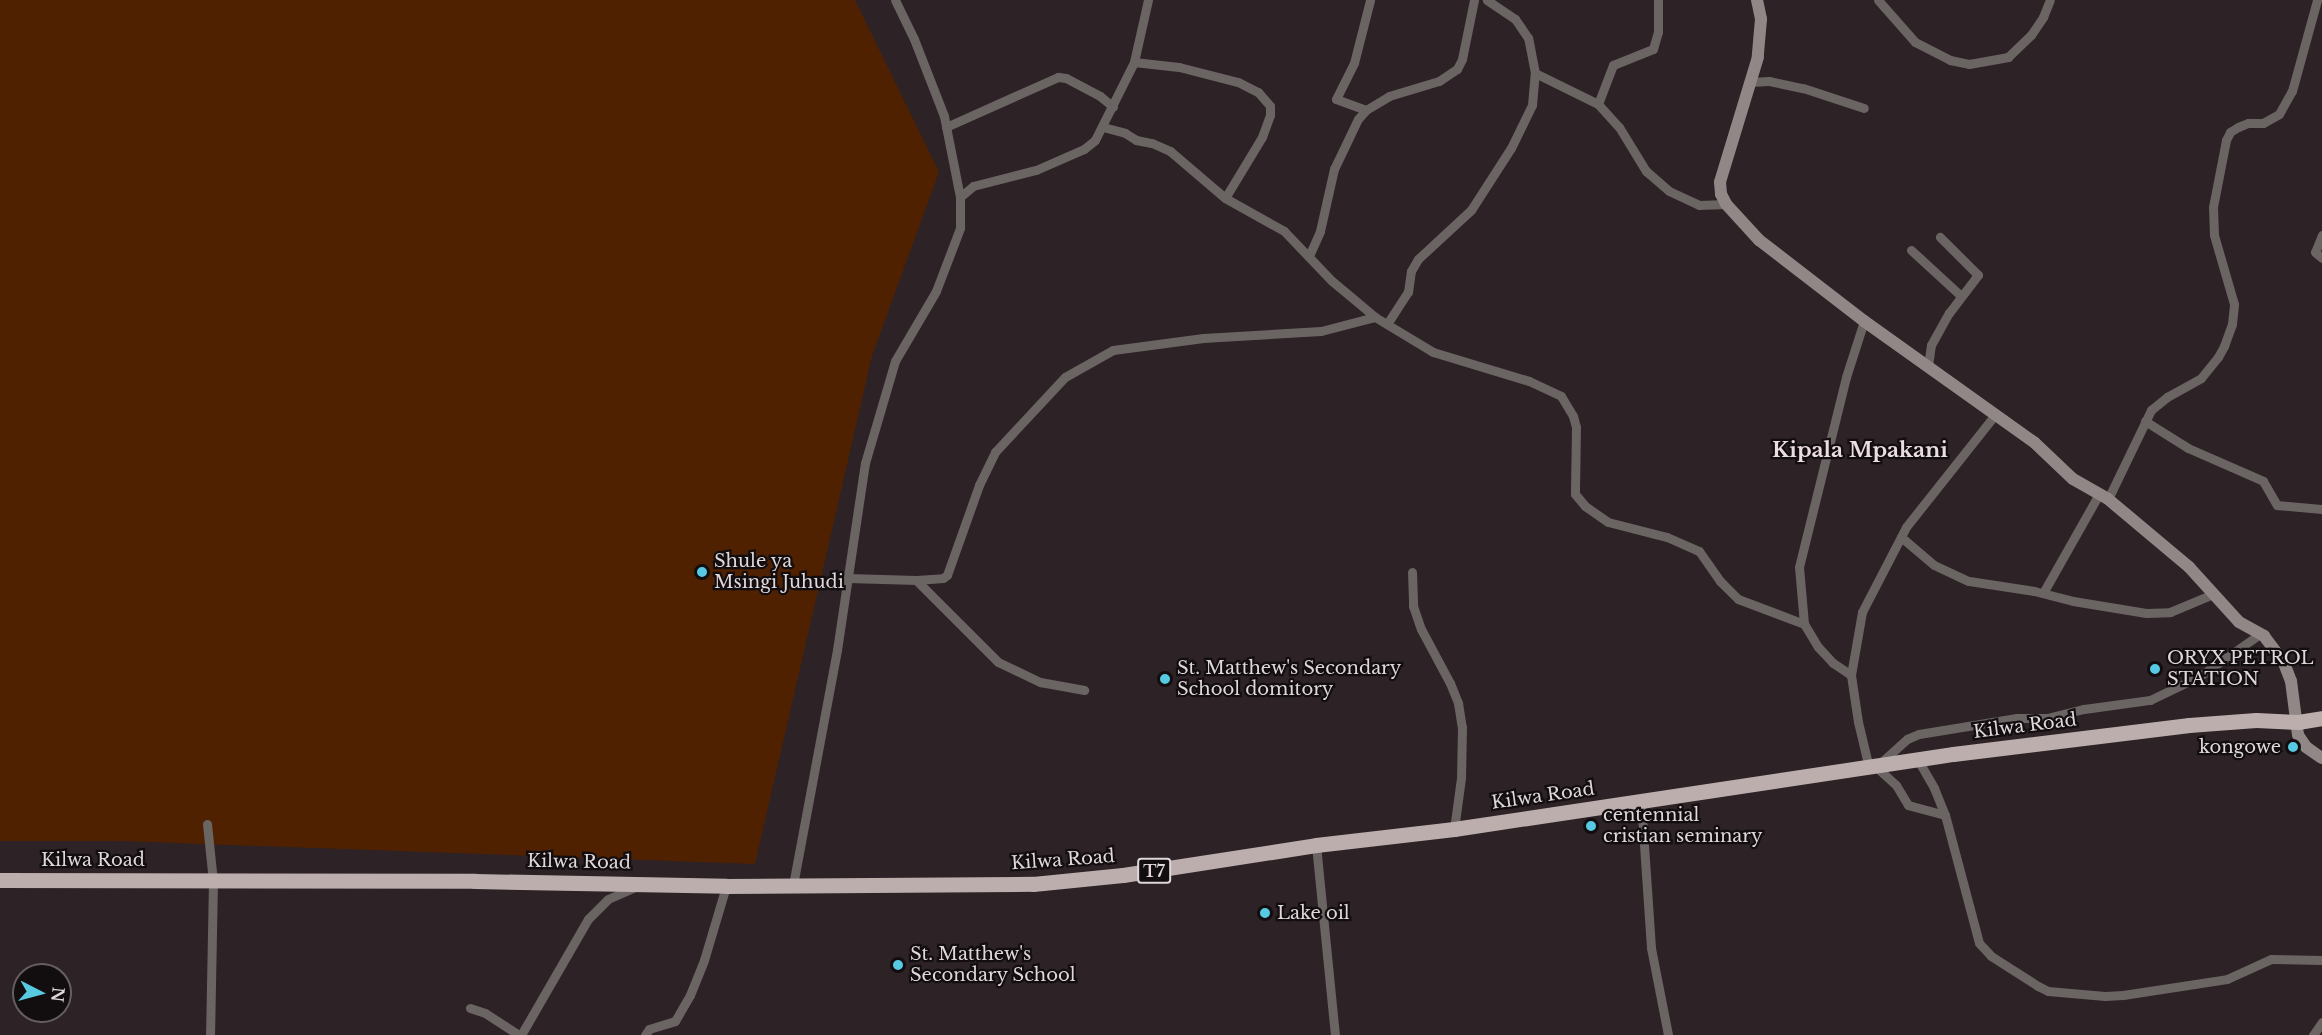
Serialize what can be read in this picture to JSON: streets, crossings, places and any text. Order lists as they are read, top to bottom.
{
  "streets": {
    "highway": ["Kilwa Road", "T7"]
  },
  "crossings": [
    ["Kilwa Road", "T7"]
  ],
  "districts": ["Kipala Mpakani"],
  "places": [
    "Shule ya Msingi Juhudi",
    "ORYX PETROL STATION",
    "St. Matthew's Secondary School domitory",
    "kongowe",
    "centennial cristian seminary",
    "Lake oil",
    "St. Matthew's Secondary School"
  ],
  "north": "right"
}
